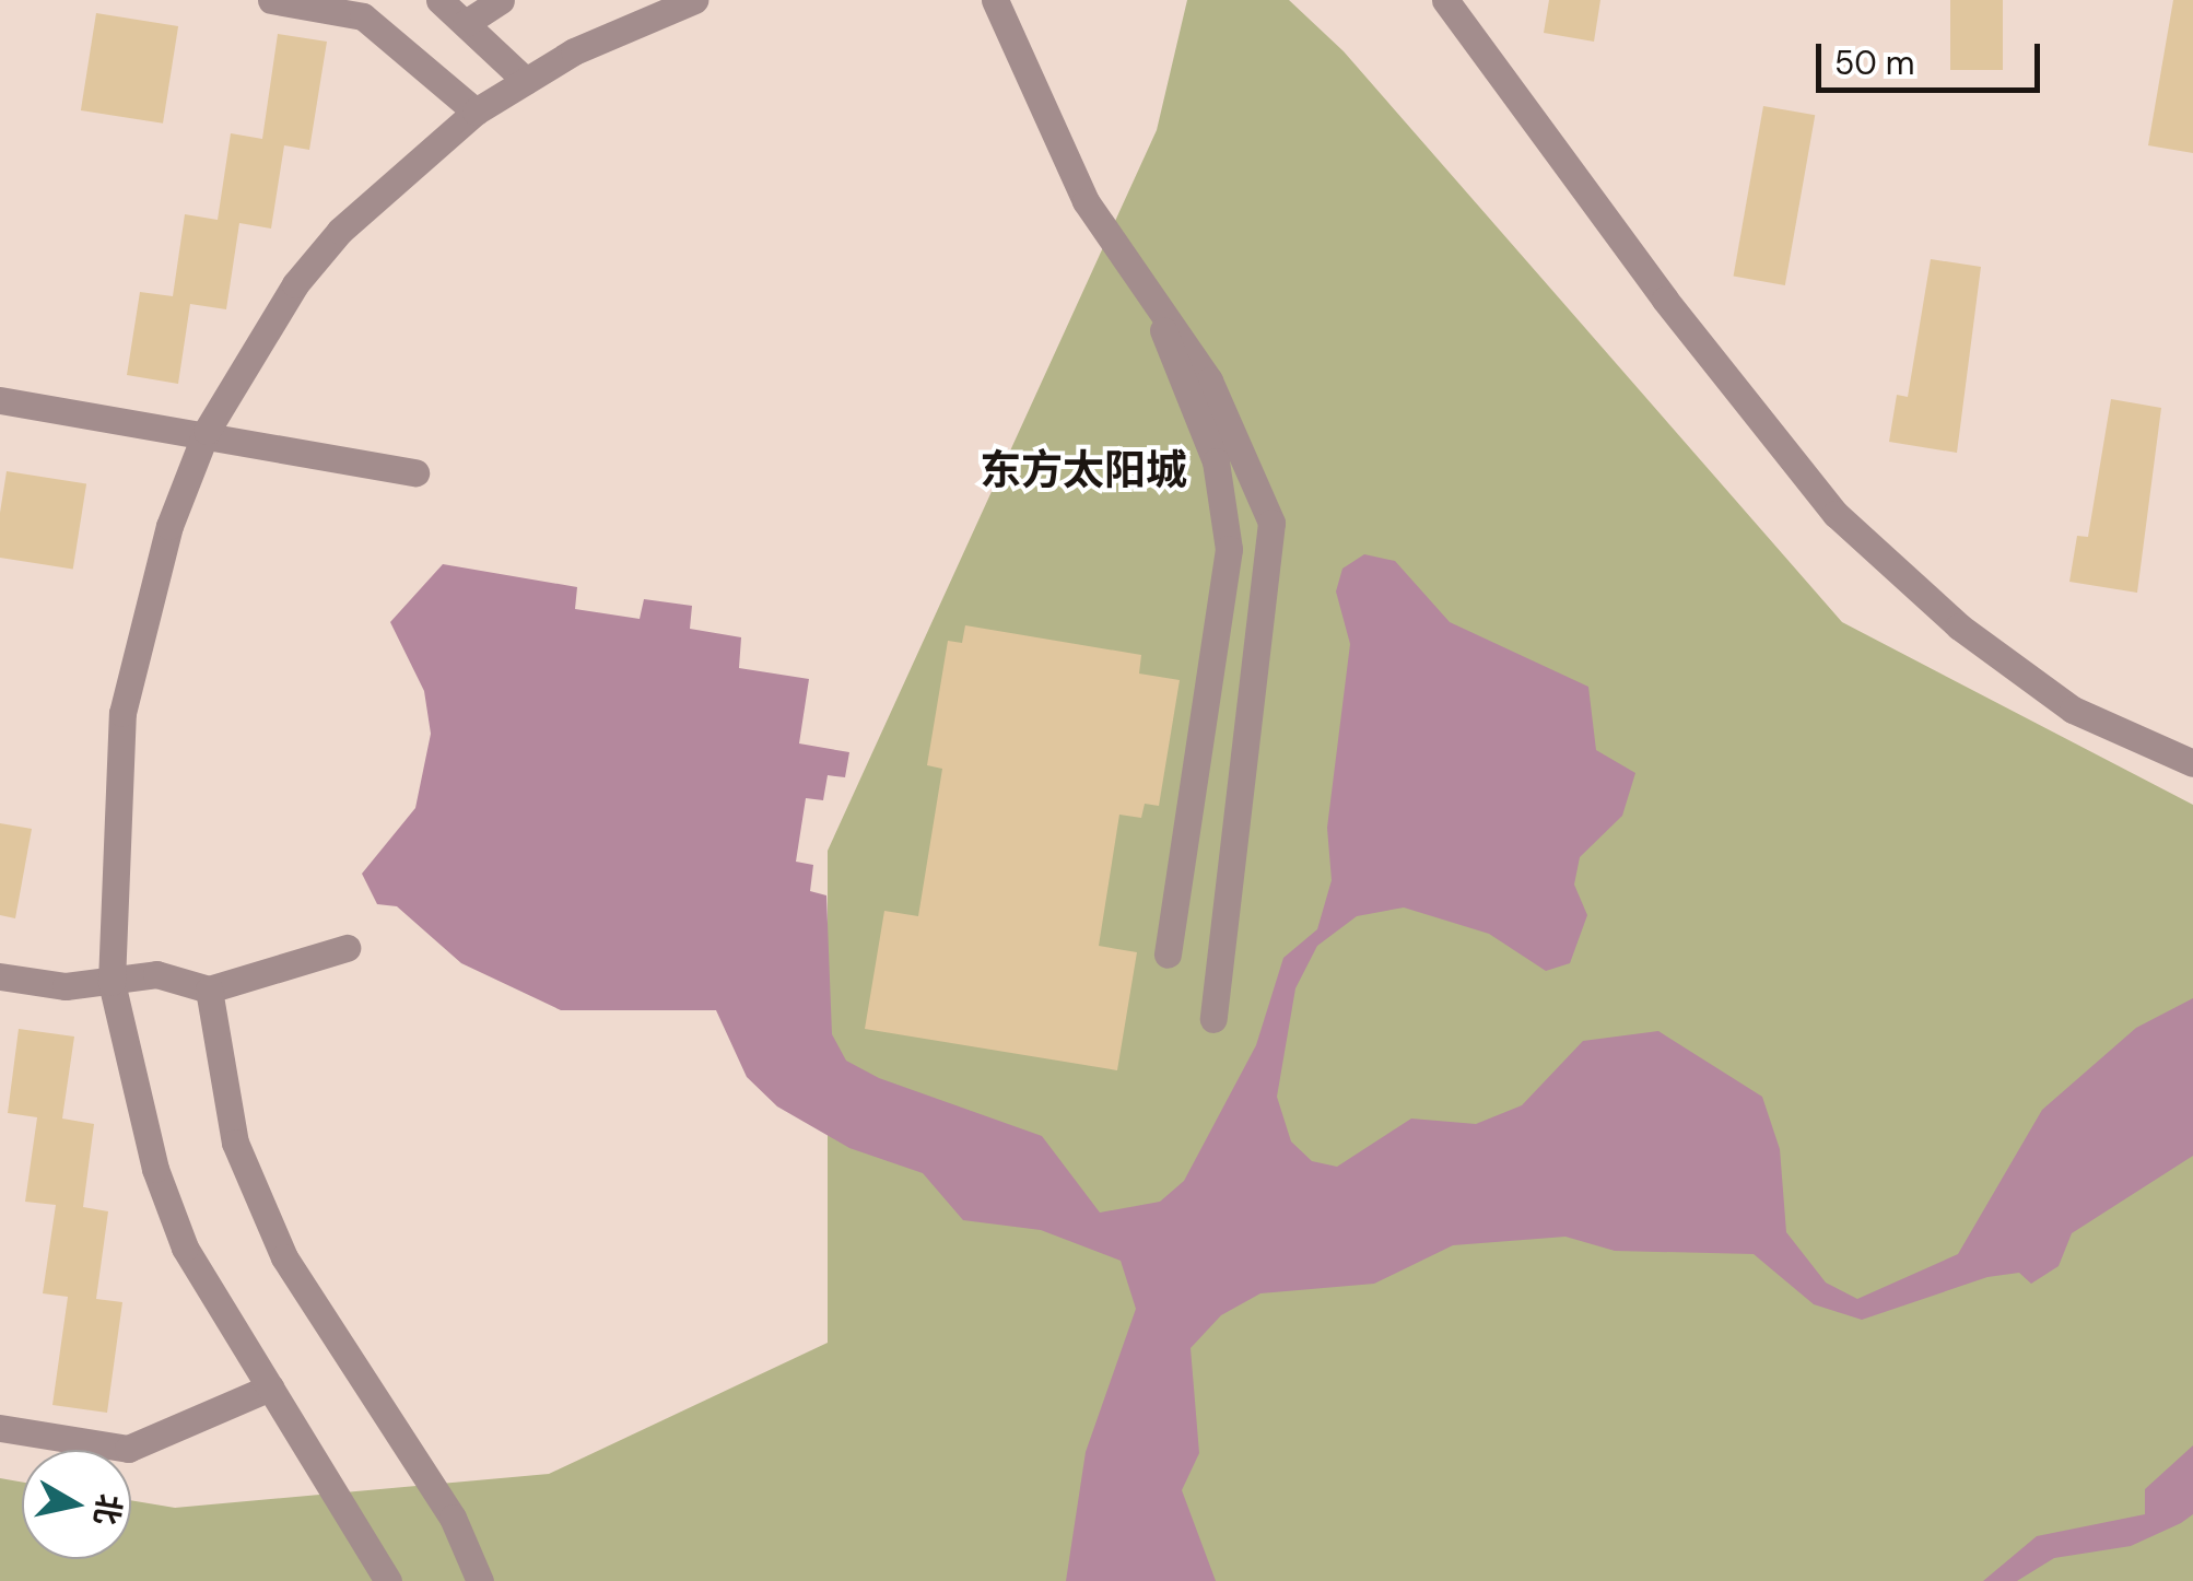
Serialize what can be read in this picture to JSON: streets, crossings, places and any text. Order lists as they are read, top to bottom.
{
  "districts": ["东方太阳城"],
  "scale_bar": "50 m",
  "north": "right"
}
